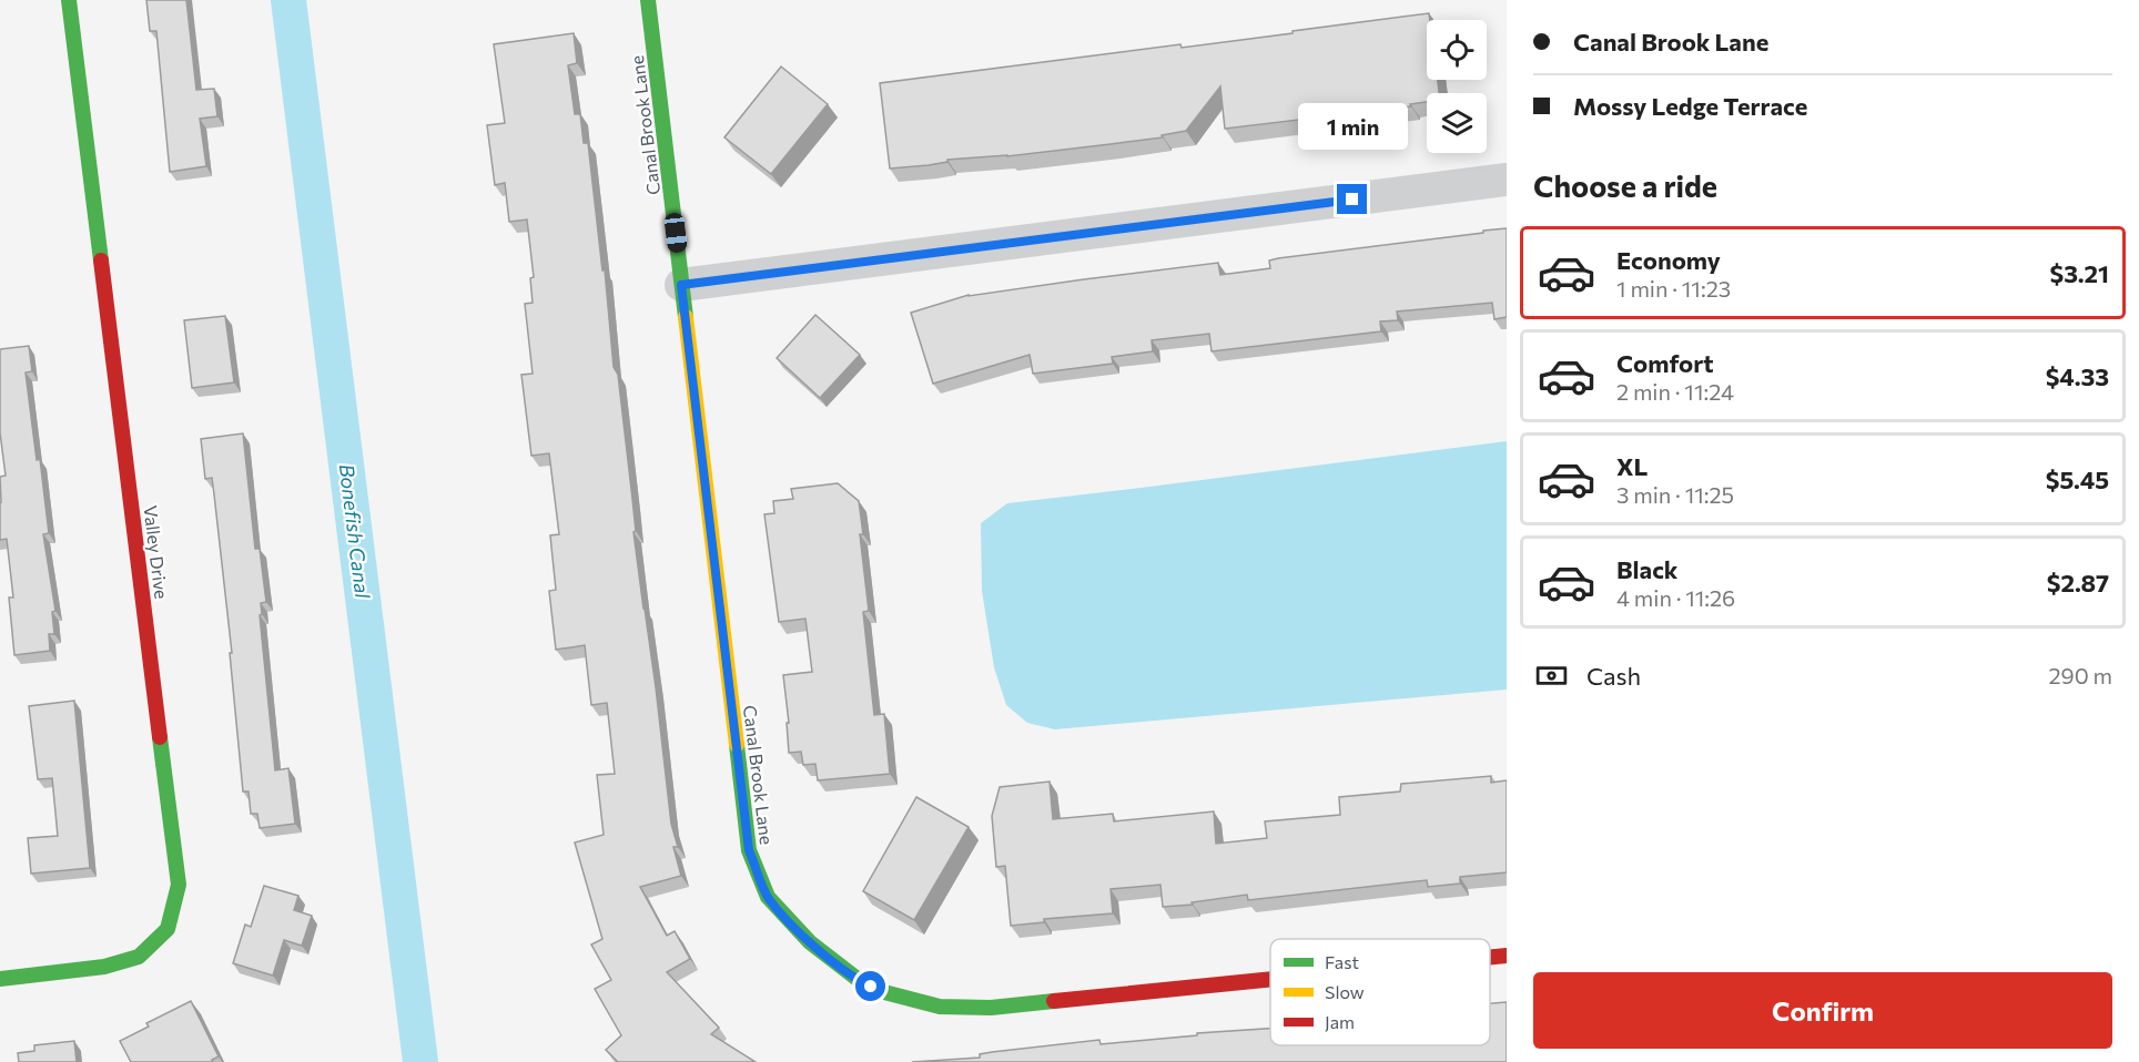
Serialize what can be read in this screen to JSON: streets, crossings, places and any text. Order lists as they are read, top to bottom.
{
  "streets": {
    "street": ["Canal Brook Lane", "Valley Drive"]
  },
  "water": ["Bonefish Canal"],
  "legend": ["Fast", "Slow", "Jam"],
  "page": {
    "banner": ["Canal Brook Lane", "Mossy Ledge Terrace"],
    "bubble": "1 min",
    "heading": "Choose a ride",
    "list": [
      {
        "name": "Economy",
        "note": "1 min · 11:23",
        "value": "$3.21"
      },
      {
        "name": "Comfort",
        "note": "2 min · 11:24",
        "value": "$4.33"
      },
      {
        "name": "XL",
        "note": "3 min · 11:25",
        "value": "$5.45"
      },
      {
        "name": "Black",
        "note": "4 min · 11:26",
        "value": "$2.87"
      }
    ],
    "pay": ["Cash", "290 m"],
    "buttons": "Confirm"
  }
}
